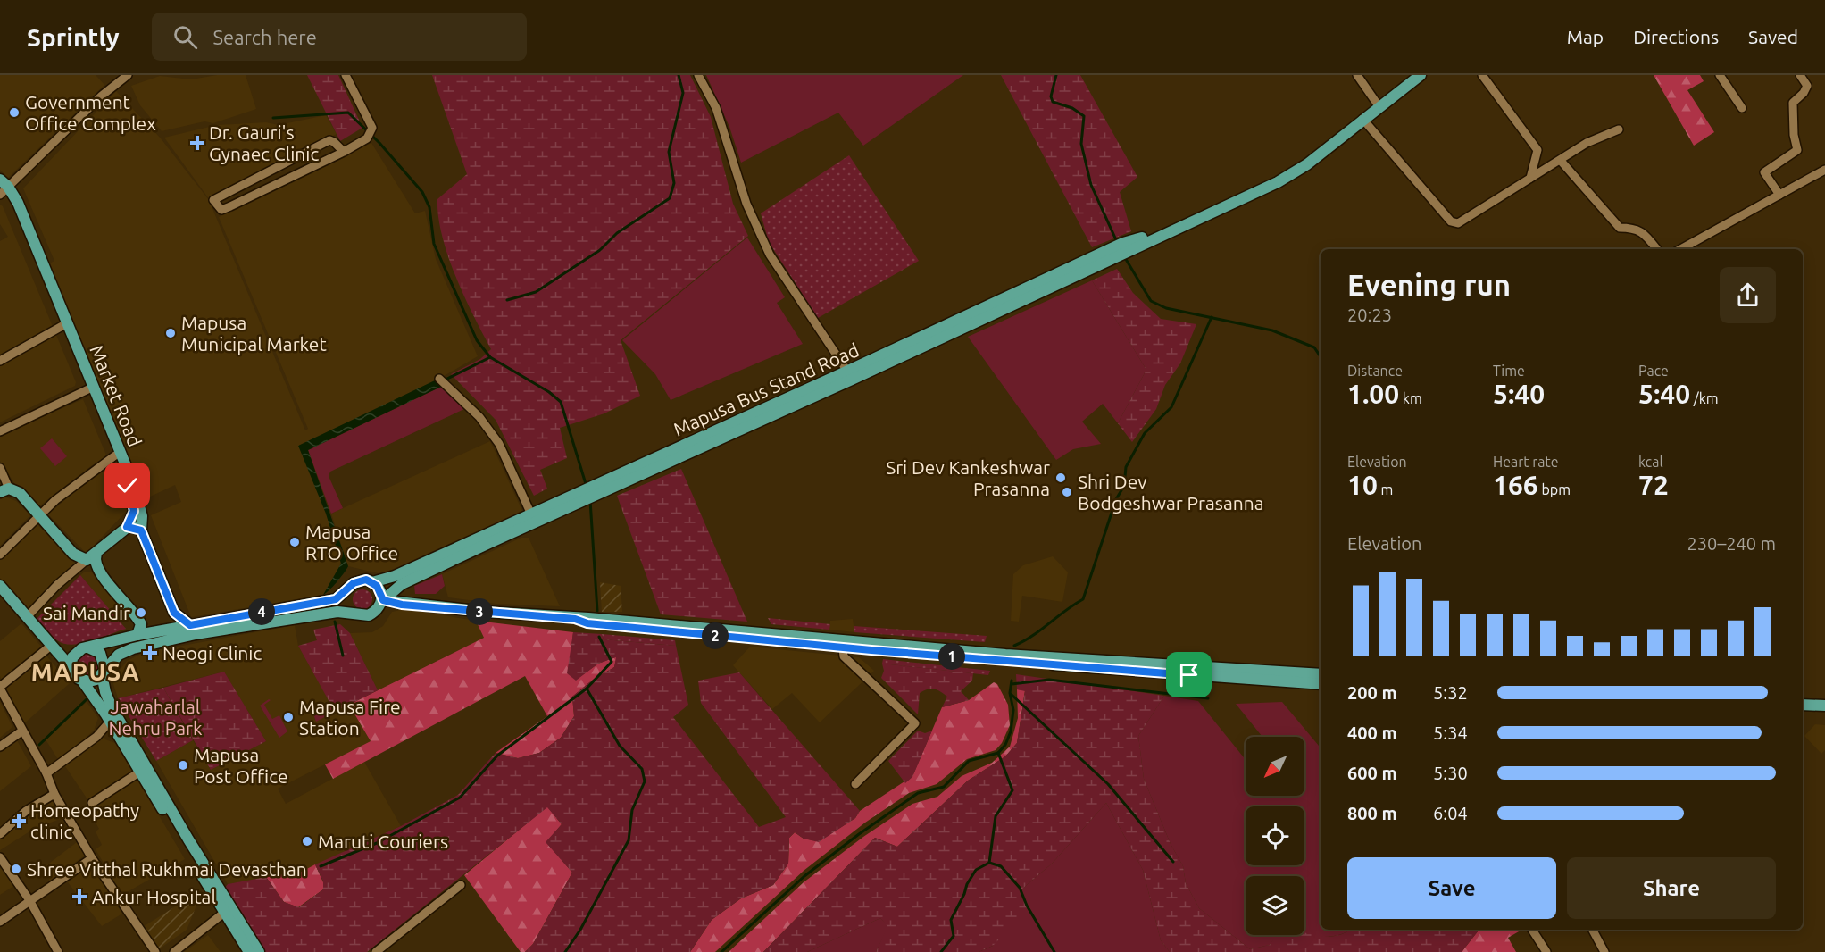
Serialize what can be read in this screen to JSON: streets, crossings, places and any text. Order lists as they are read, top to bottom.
{
  "streets": {
    "main road": ["Mapusa Bus Stand Road", "Market Road"]
  },
  "districts": ["MAPUSA"],
  "parks": ["Jawaharlal Nehru Park"],
  "places": {
    "other": [
      "Government Office Complex",
      "Mapusa Municipal Market",
      "Sri Dev Kankeshwar Prasanna",
      "Shri Dev Bodgeshwar Prasanna",
      "Mapusa RTO Office",
      "Sai Mandir",
      "Mapusa Fire Station",
      "Mapusa Post Office",
      "Maruti Couriers",
      "Shree Vitthal Rukhmai Devasthan"
    ],
    "health": [
      "Dr. Gauri's Gynaec Clinic",
      "Neogi Clinic",
      "Homeopathy clinic",
      "Ankur Hospital"
    ]
  },
  "north": "bottom left",
  "page": {
    "header": "Sprintly",
    "search": "Search here",
    "nav": ["Map", "Directions", "Saved"],
    "heading": ["Evening run", "20:23"],
    "stats": [
      ["Distance", "1.00 km"],
      ["Time", "5:40"],
      ["Pace", "5:40 /km"],
      ["Elevation", "10 m"],
      ["Heart rate", "166 bpm"],
      ["kcal", "72"]
    ],
    "chart": ["Elevation", "230–240 m"],
    "pins": [
      "3",
      "4",
      "2",
      "1"
    ],
    "list": [
      {
        "name": "200 m",
        "note": "5:32"
      },
      {
        "name": "400 m",
        "note": "5:34"
      },
      {
        "name": "600 m",
        "note": "5:30"
      },
      {
        "name": "800 m",
        "note": "6:04"
      }
    ],
    "buttons": ["Save", "Share"]
  }
}
